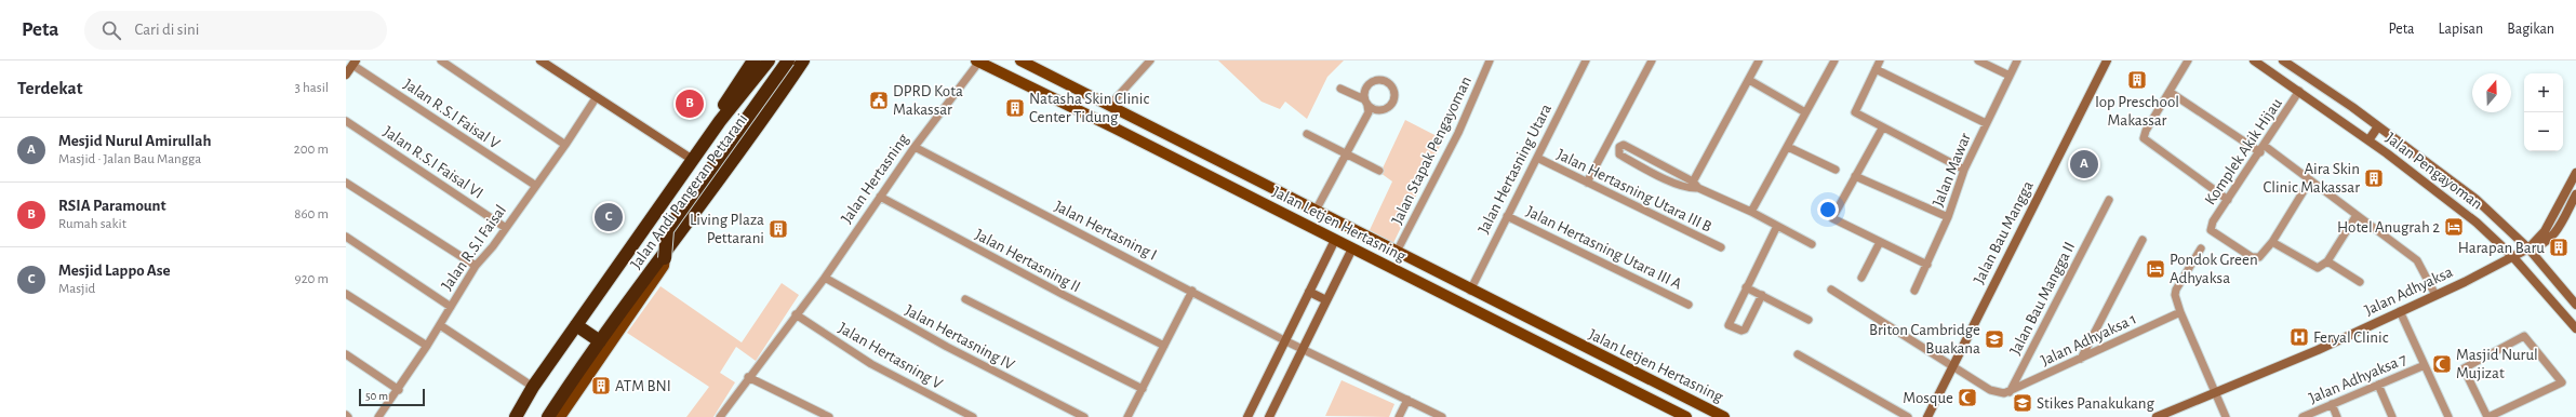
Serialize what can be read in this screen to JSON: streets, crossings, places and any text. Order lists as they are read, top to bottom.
{
  "streets": {
    "highway": ["Jalan Andi Pangeran Pettarani"],
    "main road": ["Jalan Letjen Hertasning"],
    "street": [
      "Jalan R.S.I Faisal V",
      "Jalan Stapak Pengayoman",
      "Komplek Akik Hijau",
      "Jalan R.S.I Faisal VI",
      "Jalan Hertasning Utara",
      "Jalan Mawar",
      "Jalan Pengayoman",
      "Jalan Hertasning",
      "Jalan Hertasning Utara III B",
      "Jalan Hertasning I",
      "Jalan Bau Mangga",
      "Jalan R.S.I Faisal",
      "Jalan Hertasning Utara III A",
      "Jalan Hertasning II",
      "Jalan Adhyaksa",
      "Jalan Bau Mangga II",
      "Jalan Hertasning IV",
      "Jalan Adhyaksa 1",
      "Jalan Hertasning V",
      "Jalan Adhyaksa 7"
    ]
  },
  "crossings": [
    ["Jalan R.S.I Faisal V", "Jalan R.S.I Faisal"],
    ["Jalan Stapak Pengayoman", "Jalan Letjen Hertasning"],
    ["Komplek Akik Hijau", "Jalan Pengayoman"],
    ["Jalan R.S.I Faisal VI", "Jalan R.S.I Faisal"],
    ["Jalan Hertasning Utara", "Jalan Hertasning Utara III B"],
    ["Jalan Hertasning Utara", "Jalan Letjen Hertasning"],
    ["Jalan Hertasning Utara", "Jalan Hertasning Utara III A"],
    ["Jalan Pengayoman", "Jalan Adhyaksa"],
    ["Jalan Hertasning", "Jalan Letjen Hertasning"],
    ["Jalan Hertasning", "Jalan Hertasning I"],
    ["Jalan Hertasning", "Jalan Hertasning II"],
    ["Jalan Hertasning", "Jalan Hertasning IV"],
    ["Jalan Hertasning", "Jalan Hertasning V"],
    ["Jalan Bau Mangga II", "Jalan Adhyaksa 1"]
  ],
  "places": {
    "building": [
      "Iop Preschool Makassar",
      "Natasha Skin Clinic Center Tidung",
      "Aira Skin Clinic Makassar",
      "Living Plaza Pettarani",
      "Harapan Baru",
      "ATM BNI"
    ],
    "public building": ["DPRD Kota Makassar"],
    "hotel": ["Hotel Anugrah 2", "Pondok Green Adhyaksa"],
    "hospital": ["Feryal Clinic"],
    "school or university": ["Briton Cambridge Buakana", "Stikes Panakukang"],
    "mosque": ["Masjid Nurul Mujizat", "Mosque"]
  },
  "scale_bar": "50 m",
  "north": "top",
  "page": {
    "header": "Peta",
    "search": "Cari di sini",
    "nav": ["Peta", "Lapisan", "Bagikan"],
    "heading": ["Terdekat", "3 hasil"],
    "map_buttons": ["+", "−"],
    "pins": ["B", "A", "C"],
    "list": [
      {
        "mark": "A",
        "name": "Mesjid Nurul Amirullah",
        "note": "Masjid · Jalan Bau Mangga",
        "value": "200 m"
      },
      {
        "mark": "B",
        "name": "RSIA Paramount",
        "note": "Rumah sakit",
        "value": "860 m"
      },
      {
        "mark": "C",
        "name": "Mesjid Lappo Ase",
        "note": "Masjid",
        "value": "920 m"
      }
    ],
    "scale": "50 m"
  }
}
